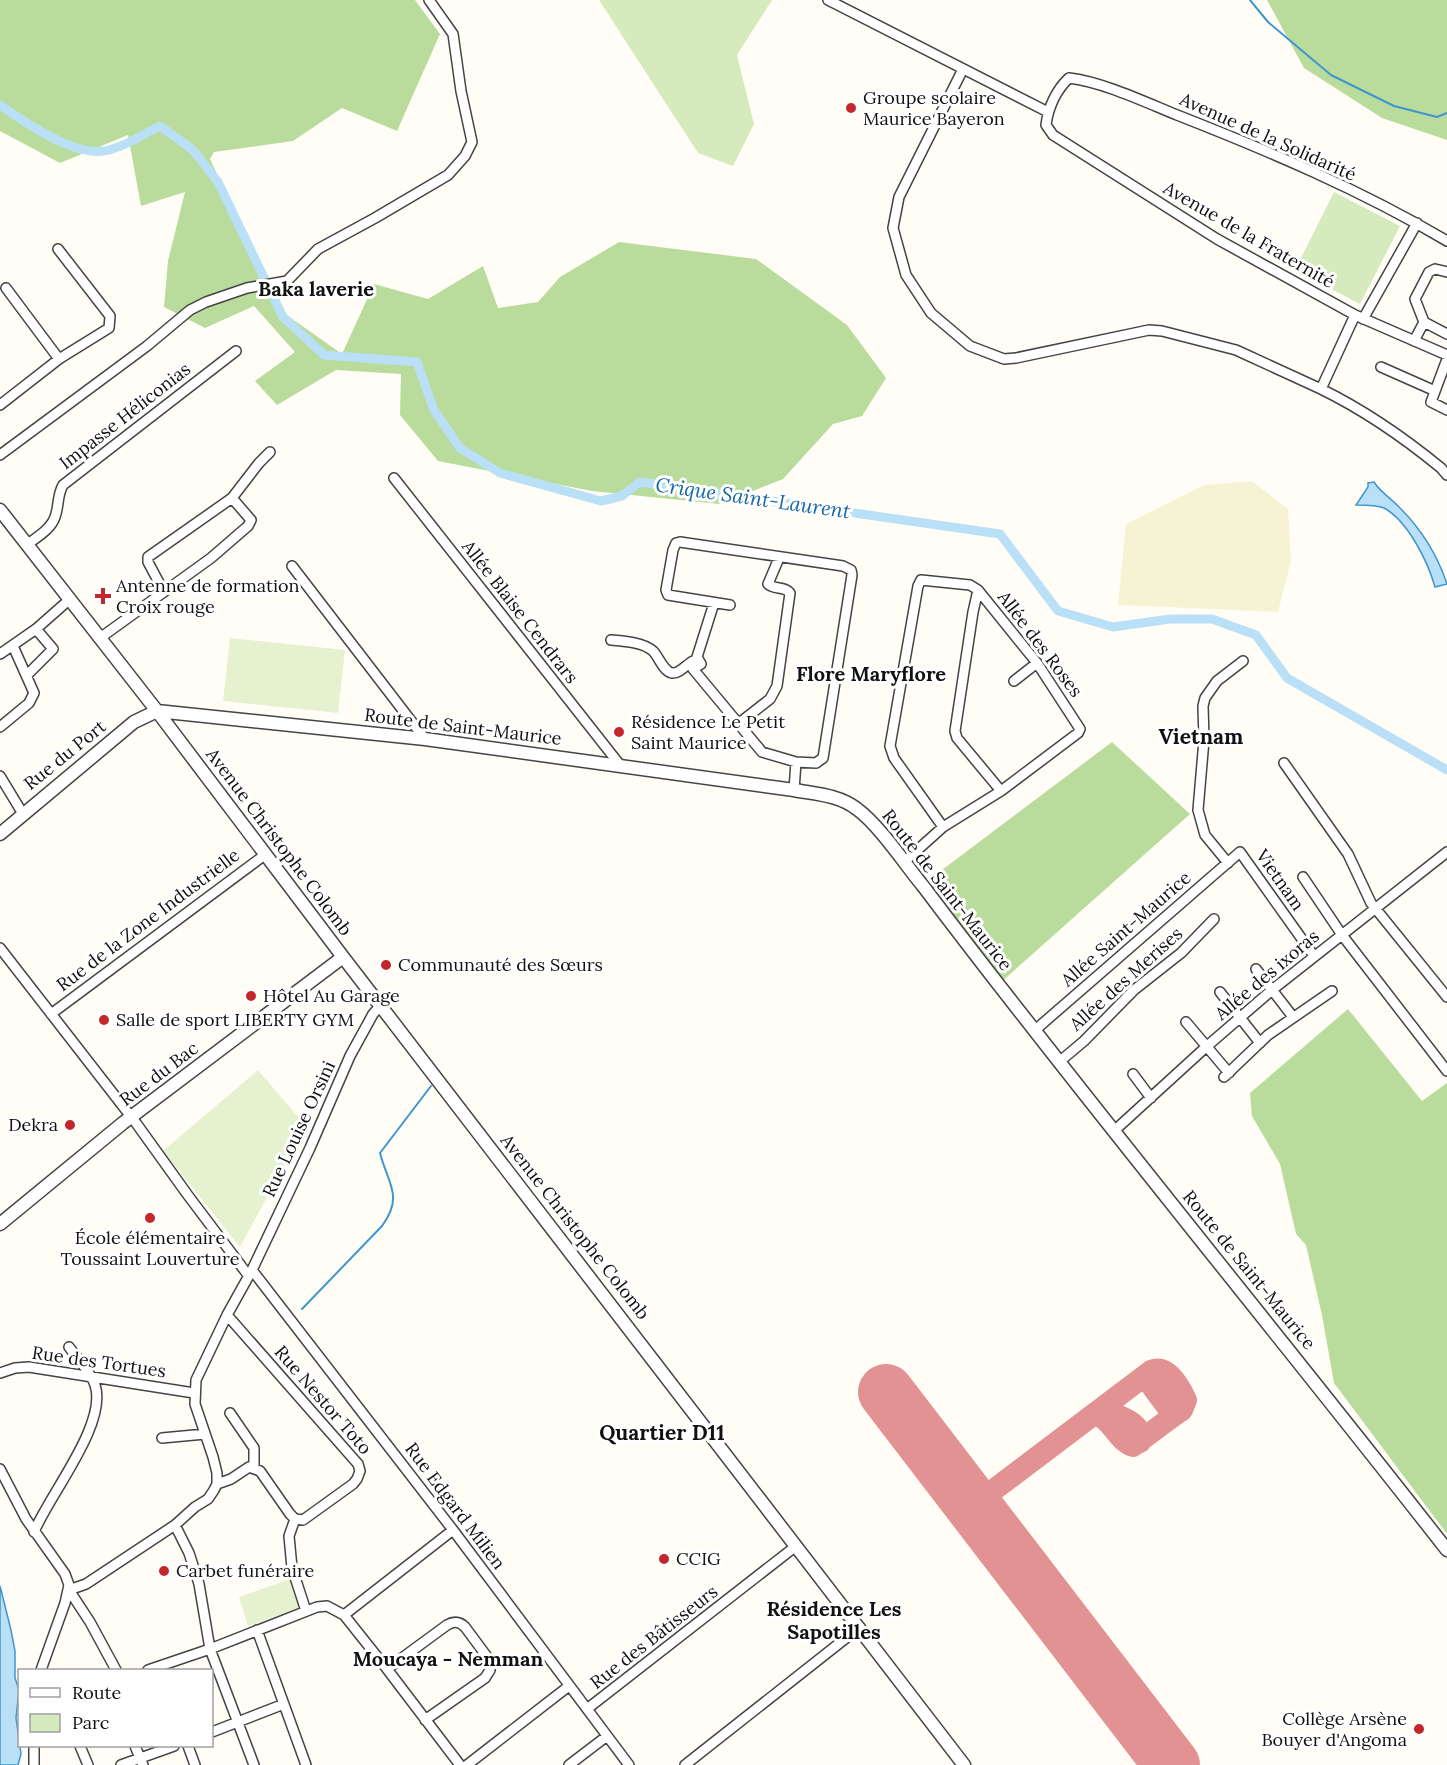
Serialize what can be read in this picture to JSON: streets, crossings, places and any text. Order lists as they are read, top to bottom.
{
  "streets": {
    "street": [
      "Avenue de la Solidarité",
      "Avenue de la Fraternité",
      "Impasse Héliconias",
      "Allée Blaise Cendrars",
      "Allée des Roses",
      "Route de Saint-Maurice",
      "Rue du Port",
      "Avenue Christophe Colomb",
      "Vietnam",
      "Rue de la Zone Industrielle",
      "Allée Saint-Maurice",
      "Allée des ixoras",
      "Allée des Merises",
      "Rue du Bac",
      "Rue Louise Orsini",
      "Rue des Tortues",
      "Rue Nestor Toto",
      "Rue Edgard Milien",
      "Rue des Bâtisseurs"
    ]
  },
  "crossings": [
    ["Avenue de la Solidarité", "Avenue de la Fraternité"],
    ["Impasse Héliconias", "Avenue Christophe Colomb"],
    ["Allée Blaise Cendrars", "Route de Saint-Maurice"],
    ["Allée des Roses", "Route de Saint-Maurice"],
    ["Route de Saint-Maurice", "Rue du Port"],
    ["Route de Saint-Maurice", "Avenue Christophe Colomb"],
    ["Route de Saint-Maurice", "Allée Saint-Maurice"],
    ["Route de Saint-Maurice", "Allée des ixoras"],
    ["Route de Saint-Maurice", "Allée des Merises"],
    ["Rue du Port", "Avenue Christophe Colomb"],
    ["Avenue Christophe Colomb", "Rue de la Zone Industrielle"],
    ["Avenue Christophe Colomb", "Rue du Bac"],
    ["Avenue Christophe Colomb", "Rue Louise Orsini"],
    ["Avenue Christophe Colomb", "Rue des Bâtisseurs"],
    ["Vietnam", "Allée Saint-Maurice"],
    ["Vietnam", "Allée des ixoras"],
    ["Rue de la Zone Industrielle", "Rue Edgard Milien"],
    ["Rue du Bac", "Rue Edgard Milien"],
    ["Rue Louise Orsini", "Rue des Tortues"],
    ["Rue Louise Orsini", "Rue Nestor Toto"],
    ["Rue Louise Orsini", "Rue Edgard Milien"],
    ["Rue Edgard Milien", "Rue des Bâtisseurs"]
  ],
  "districts": [
    "Baka laverie",
    "Flore Maryflore",
    "Vietnam",
    "Quartier D11",
    "Résidence Les Sapotilles",
    "Moucaya - Nemman"
  ],
  "water": ["Crique Saint-Laurent"],
  "places": {
    "other": [
      "Groupe scolaire Maurice Bayeron",
      "Résidence Le Petit Saint Maurice",
      "Communauté des Sœurs",
      "Hôtel Au Garage",
      "Salle de sport LIBERTY GYM",
      "Dekra",
      "École élémentaire Toussaint Louverture",
      "CCIG",
      "Carbet funéraire",
      "Collège Arsène Bouyer d'Angoma"
    ],
    "health": ["Antenne de formation Croix rouge"]
  },
  "legend": ["Route", "Parc"]
}
